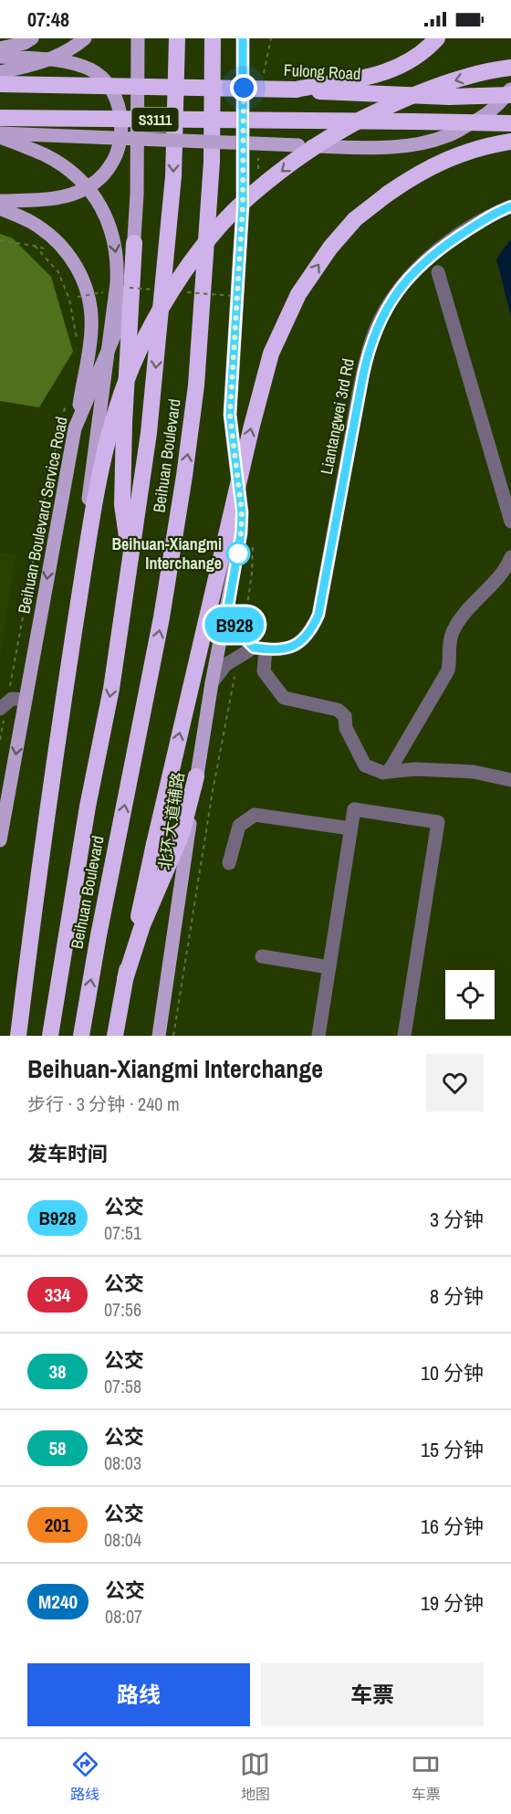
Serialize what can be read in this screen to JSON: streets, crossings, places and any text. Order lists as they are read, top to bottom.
{
  "streets": {
    "highway": ["Fulong Road", "S3111", "Beihuan Boulevard"],
    "main road": ["Beihuan Boulevard Service Road", "北环大道辅路"],
    "street": ["Liantangwei 3rd Rd"]
  },
  "one_way": ["Beihuan Boulevard Service Road"],
  "places": ["Beihuan-Xiangmi Interchange"],
  "lines": ["bus line B928"],
  "page": {
    "status": "07:48",
    "on_map": "B928",
    "heading": [
      ["Beihuan-Xiangmi Interchange", "步行 · 3 分钟 · 240 m"],
      "发车时间"
    ],
    "list": [
      {
        "mark": "B928",
        "name": "公交",
        "note": "07:51",
        "value": "3 分钟"
      },
      {
        "mark": "334",
        "name": "公交",
        "note": "07:56",
        "value": "8 分钟"
      },
      {
        "mark": "38",
        "name": "公交",
        "note": "07:58",
        "value": "10 分钟"
      },
      {
        "mark": "58",
        "name": "公交",
        "note": "08:03",
        "value": "15 分钟"
      },
      {
        "mark": "201",
        "name": "公交",
        "note": "08:04",
        "value": "16 分钟"
      },
      {
        "mark": "M240",
        "name": "公交",
        "note": "08:07",
        "value": "19 分钟"
      }
    ],
    "buttons": ["路线", "车票"],
    "tabs": ["路线", "地图", "车票"]
  }
}
